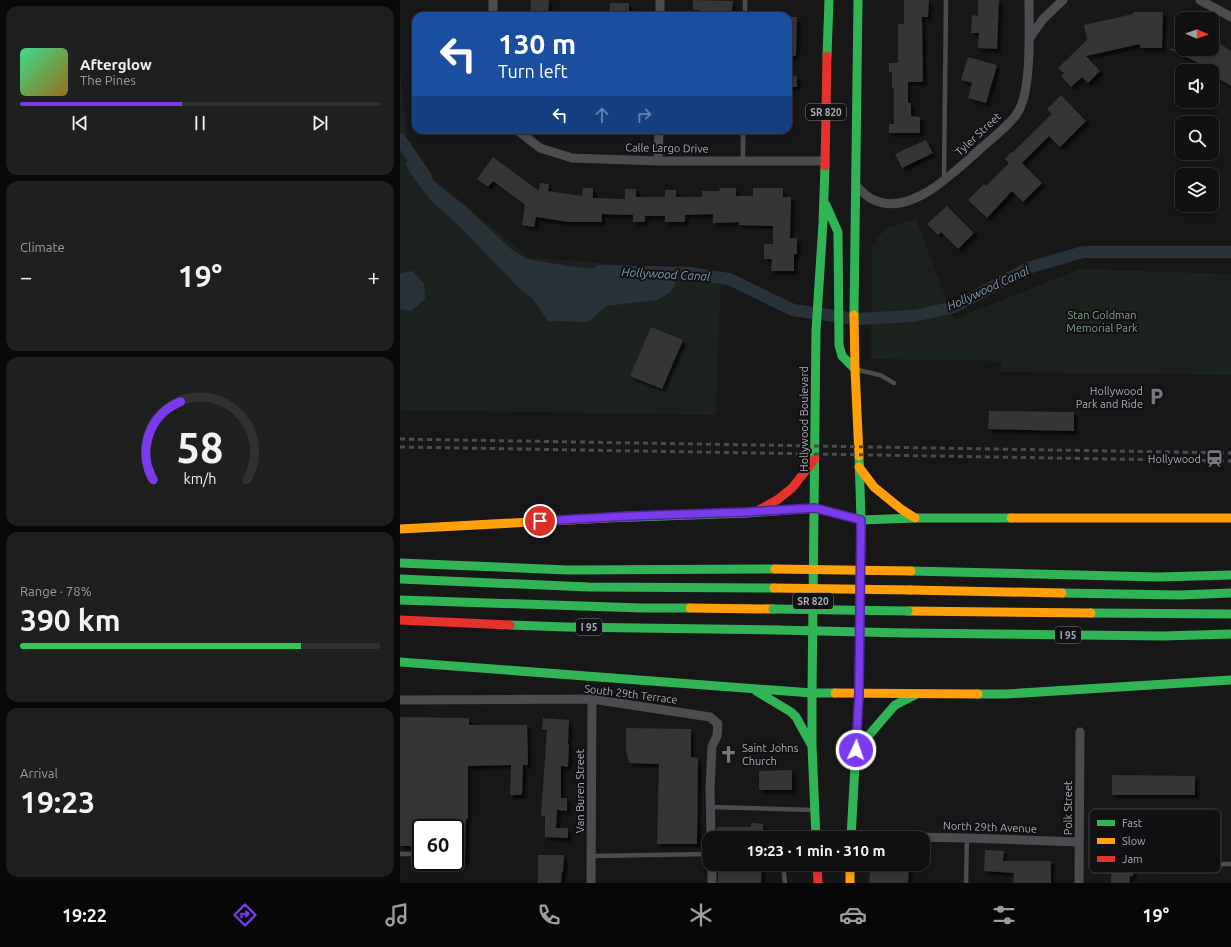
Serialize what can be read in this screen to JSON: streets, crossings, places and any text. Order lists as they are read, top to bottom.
{
  "streets": {
    "main road": ["SR 820", "Hollywood Boulevard", "I 95"],
    "street": [
      "Tyler Street",
      "Calle Largo Drive",
      "South 29th Terrace",
      "Van Buren Street",
      "Polk Street",
      "North 29th Avenue"
    ]
  },
  "crossings": [
    ["SR 820", "Tyler Street"],
    ["Calle Largo Drive", "Hollywood Boulevard"],
    ["South 29th Terrace", "Van Buren Street"],
    ["Polk Street", "North 29th Avenue"]
  ],
  "water": ["Hollywood Canal"],
  "parks": ["Stan Goldman Memorial Park"],
  "places": {
    "parking": ["Hollywood Park and Ride"],
    "station": ["Hollywood"],
    "church": ["Saint Johns Church"]
  },
  "legend": ["Fast", "Slow", "Jam"],
  "north": "right",
  "page": {
    "turn": ["130 m", "Turn left"],
    "song": ["Afterglow", "The Pines"],
    "tile": [
      "Climate",
      ["Range · 78%", "390 km"],
      ["Arrival", "19:23"]
    ],
    "heat": ["−", "19°", "+"],
    "limit": "60",
    "trip": "19:23 · 1 min · 310 m",
    "tabs": ["19:22", "19°"],
    "gauge": ["58", "km/h"]
  }
}
